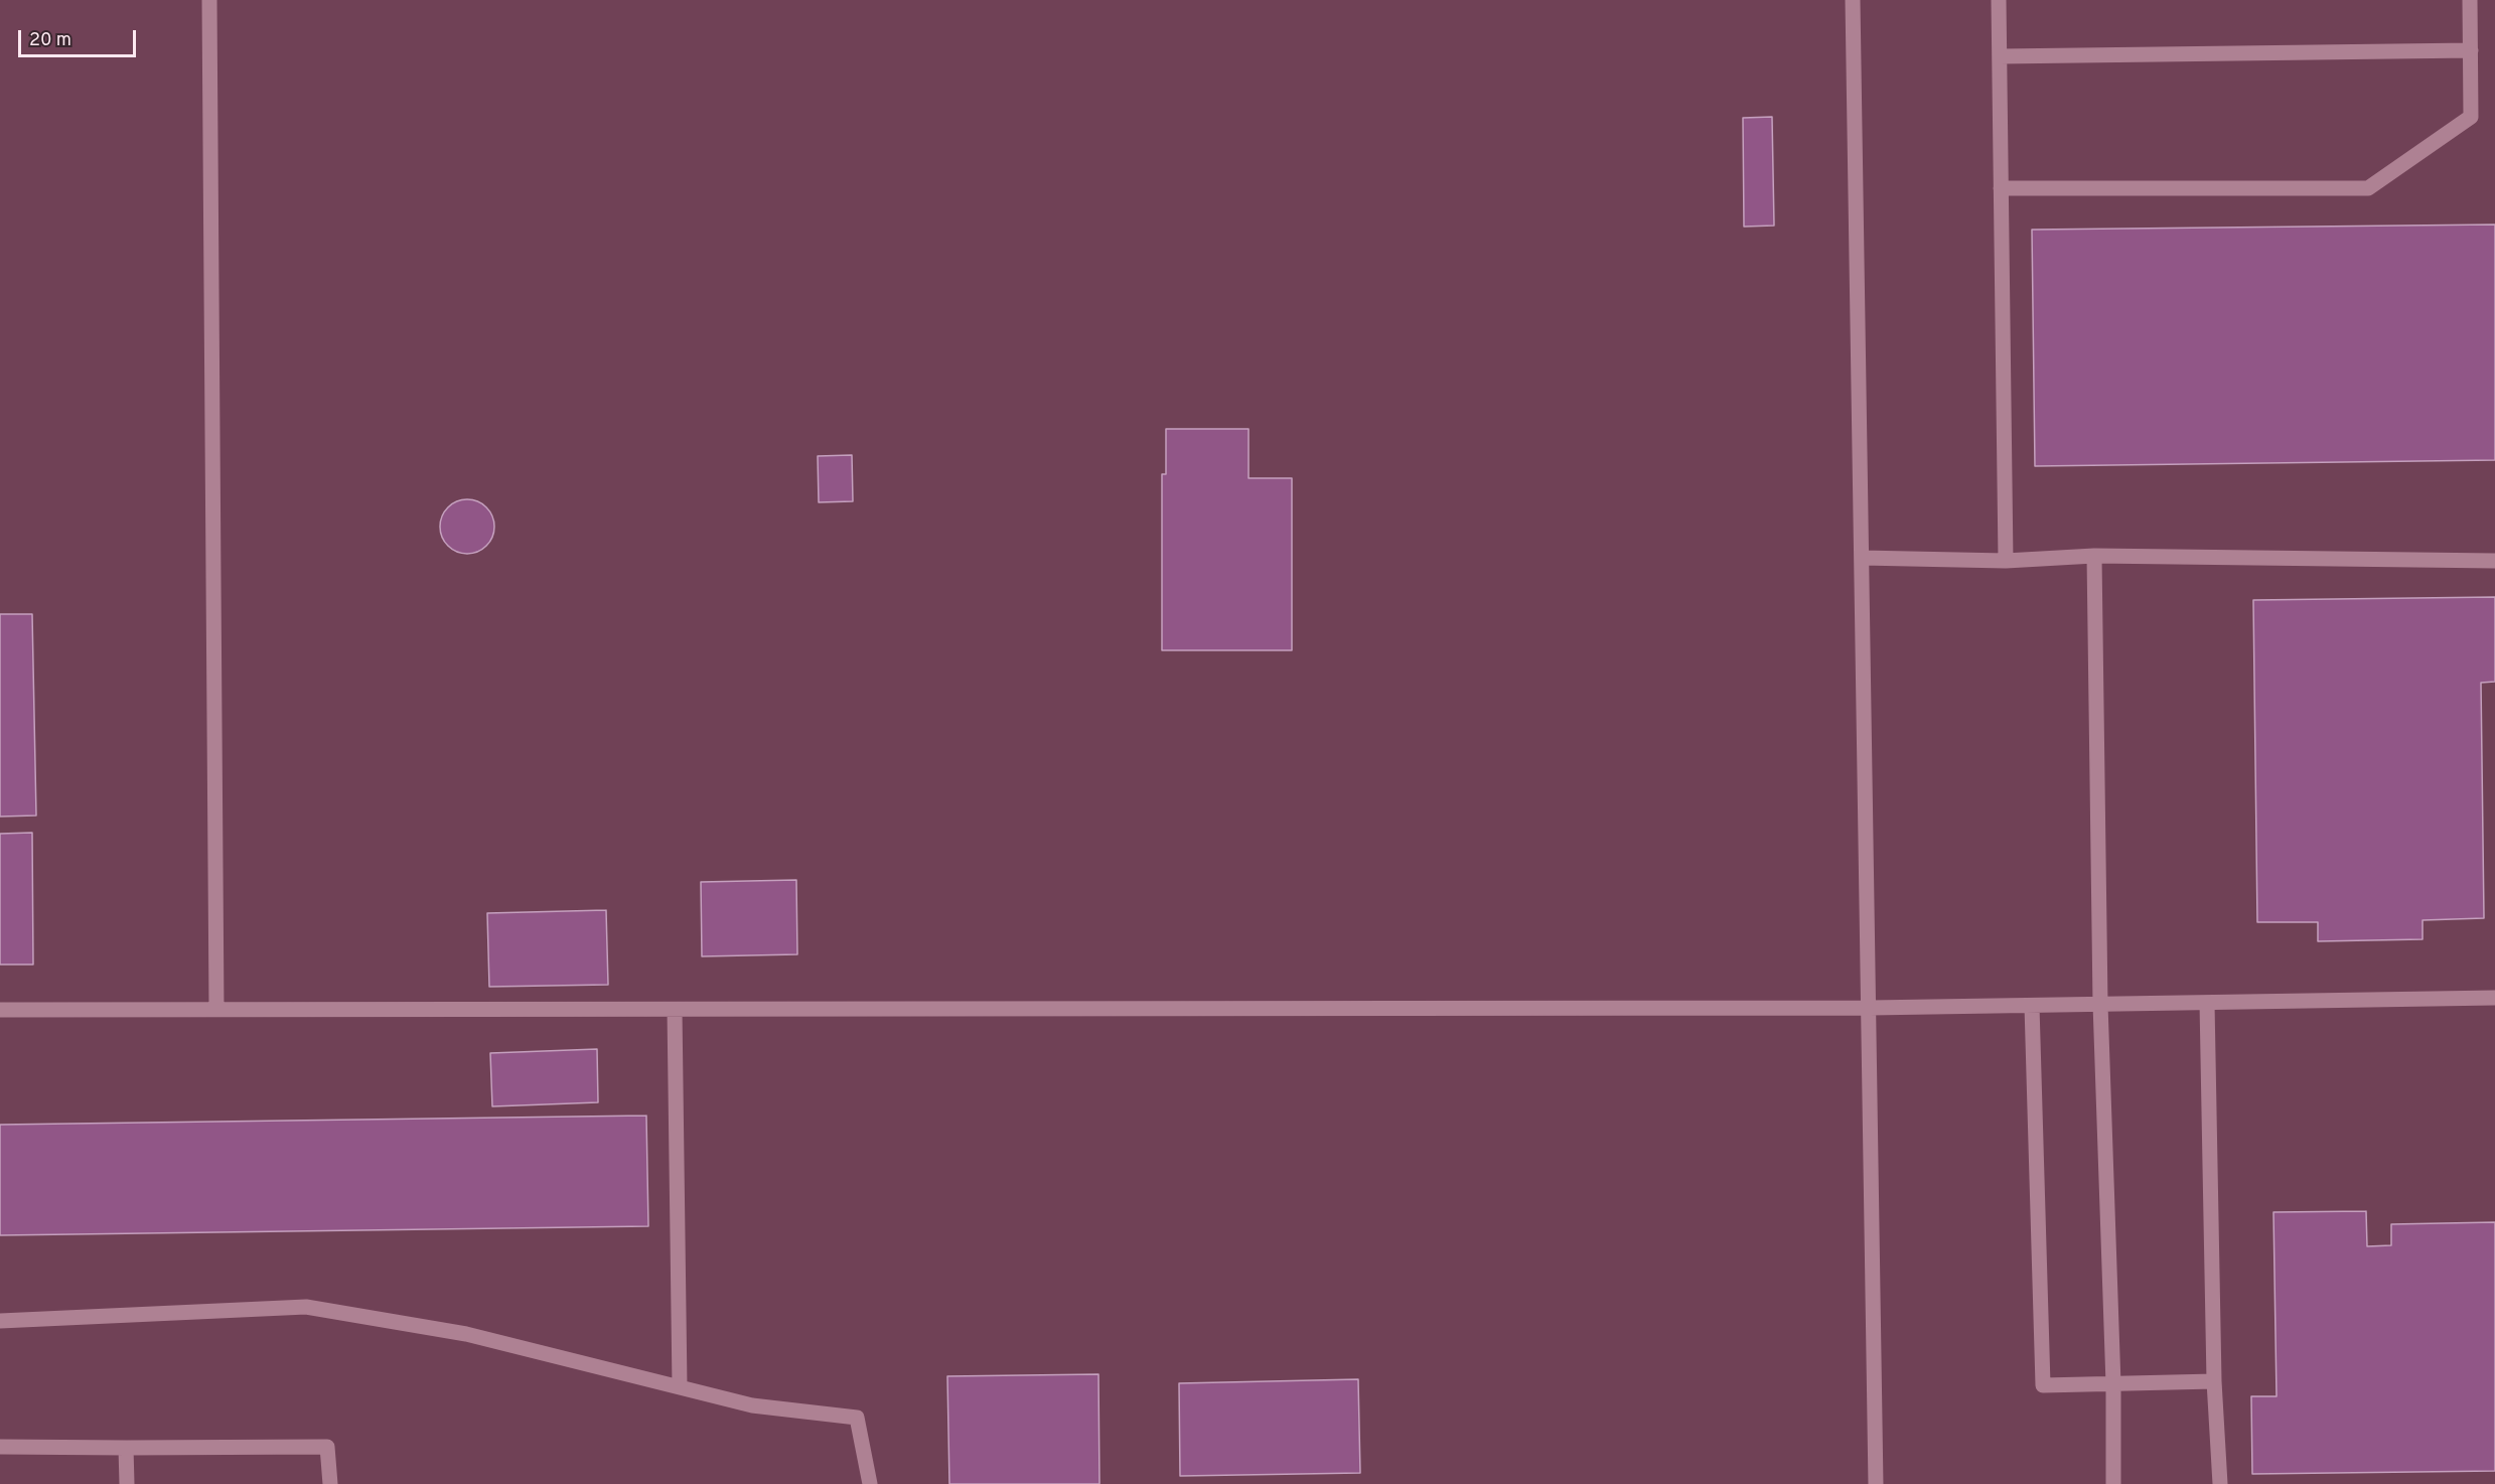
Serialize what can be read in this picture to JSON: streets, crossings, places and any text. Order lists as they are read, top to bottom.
{
  "scale_bar": "20 m"
}
